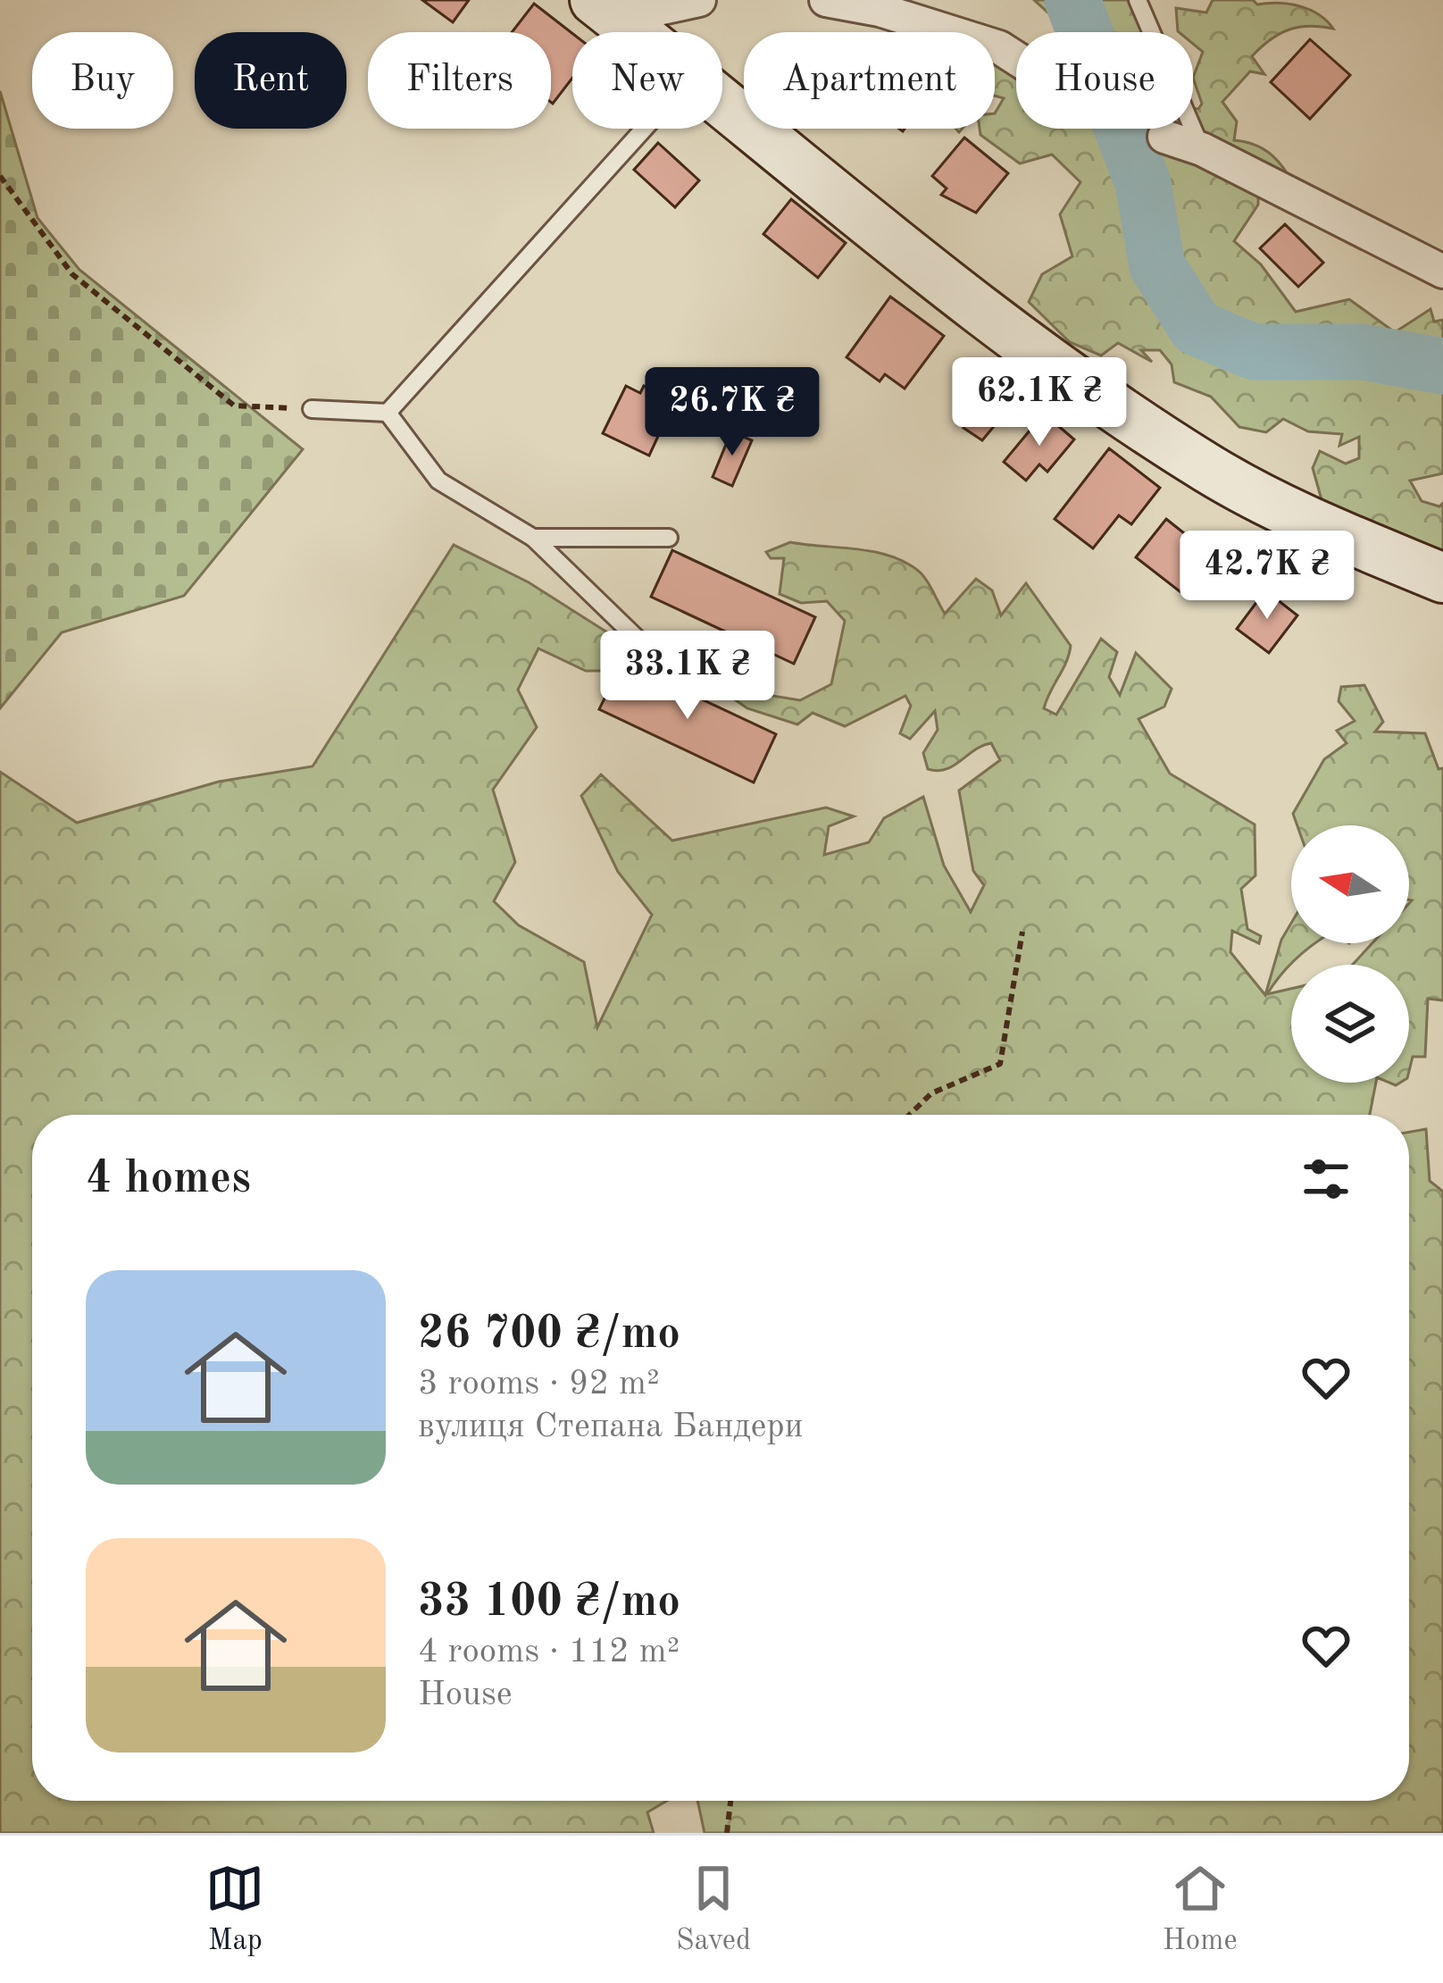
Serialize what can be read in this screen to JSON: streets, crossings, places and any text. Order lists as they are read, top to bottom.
{
  "north": "left",
  "page": {
    "chip": [
      "Buy",
      "Rent",
      "Filters",
      "New",
      "Apartment",
      "House"
    ],
    "price": [
      "62.1K ₴",
      "26.7K ₴",
      "42.7K ₴",
      "33.1K ₴"
    ],
    "heading": "4 homes",
    "list": [
      {
        "name": "26 700 ₴/mo",
        "note": "3 rooms · 92 m² · вулиця Степана Бандери"
      },
      {
        "name": "33 100 ₴/mo",
        "note": "4 rooms · 112 m² · House"
      }
    ],
    "tabs": ["Map", "Saved", "Home"]
  }
}
